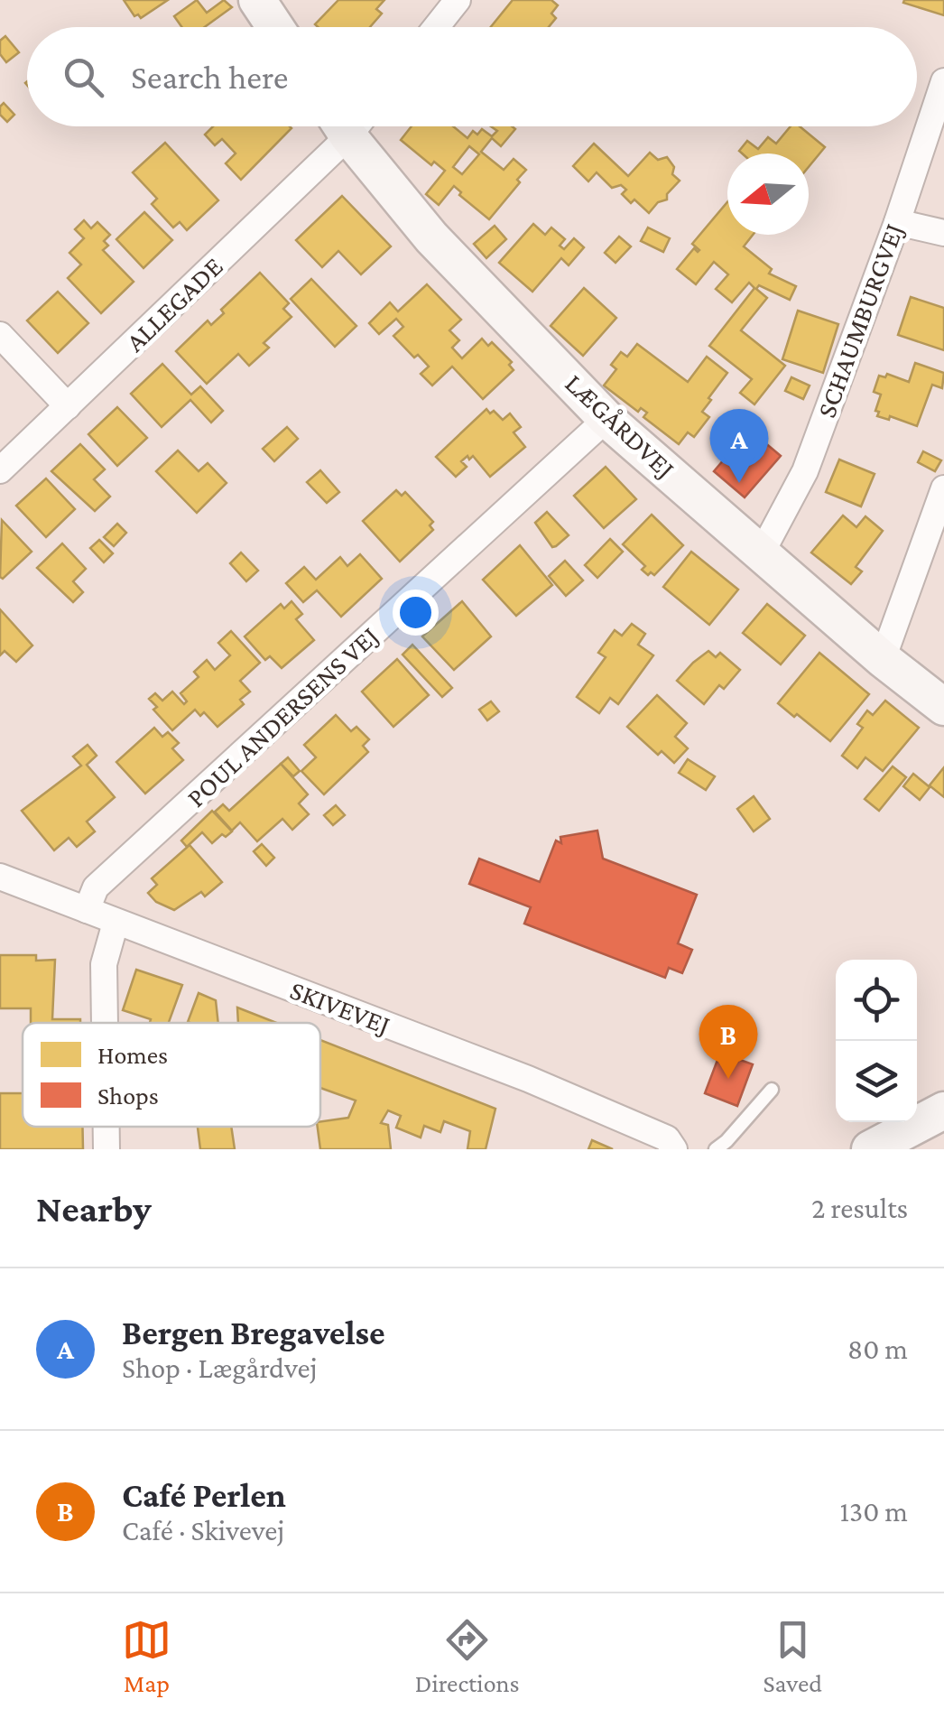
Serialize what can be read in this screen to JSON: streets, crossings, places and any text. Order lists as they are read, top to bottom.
{
  "streets": {
    "street": [
      "ALLEGADE",
      "SCHAUMBURGVEJ",
      "LÆGÅRDVEJ",
      "POUL ANDERSENS VEJ",
      "SKIVEVEJ"
    ]
  },
  "crossings": [
    ["SCHAUMBURGVEJ", "LÆGÅRDVEJ"],
    ["LÆGÅRDVEJ", "POUL ANDERSENS VEJ"],
    ["POUL ANDERSENS VEJ", "SKIVEVEJ"]
  ],
  "legend": ["Homes", "Shops"],
  "north": "left",
  "page": {
    "search": "Search here",
    "pins": ["A", "B"],
    "heading": ["Nearby", "2 results"],
    "list": [
      {
        "mark": "A",
        "name": "Bergen Bregavelse",
        "note": "Shop · Lægårdvej",
        "value": "80 m"
      },
      {
        "mark": "B",
        "name": "Café Perlen",
        "note": "Café · Skivevej",
        "value": "130 m"
      }
    ],
    "nav": ["Map", "Directions", "Saved"]
  }
}
